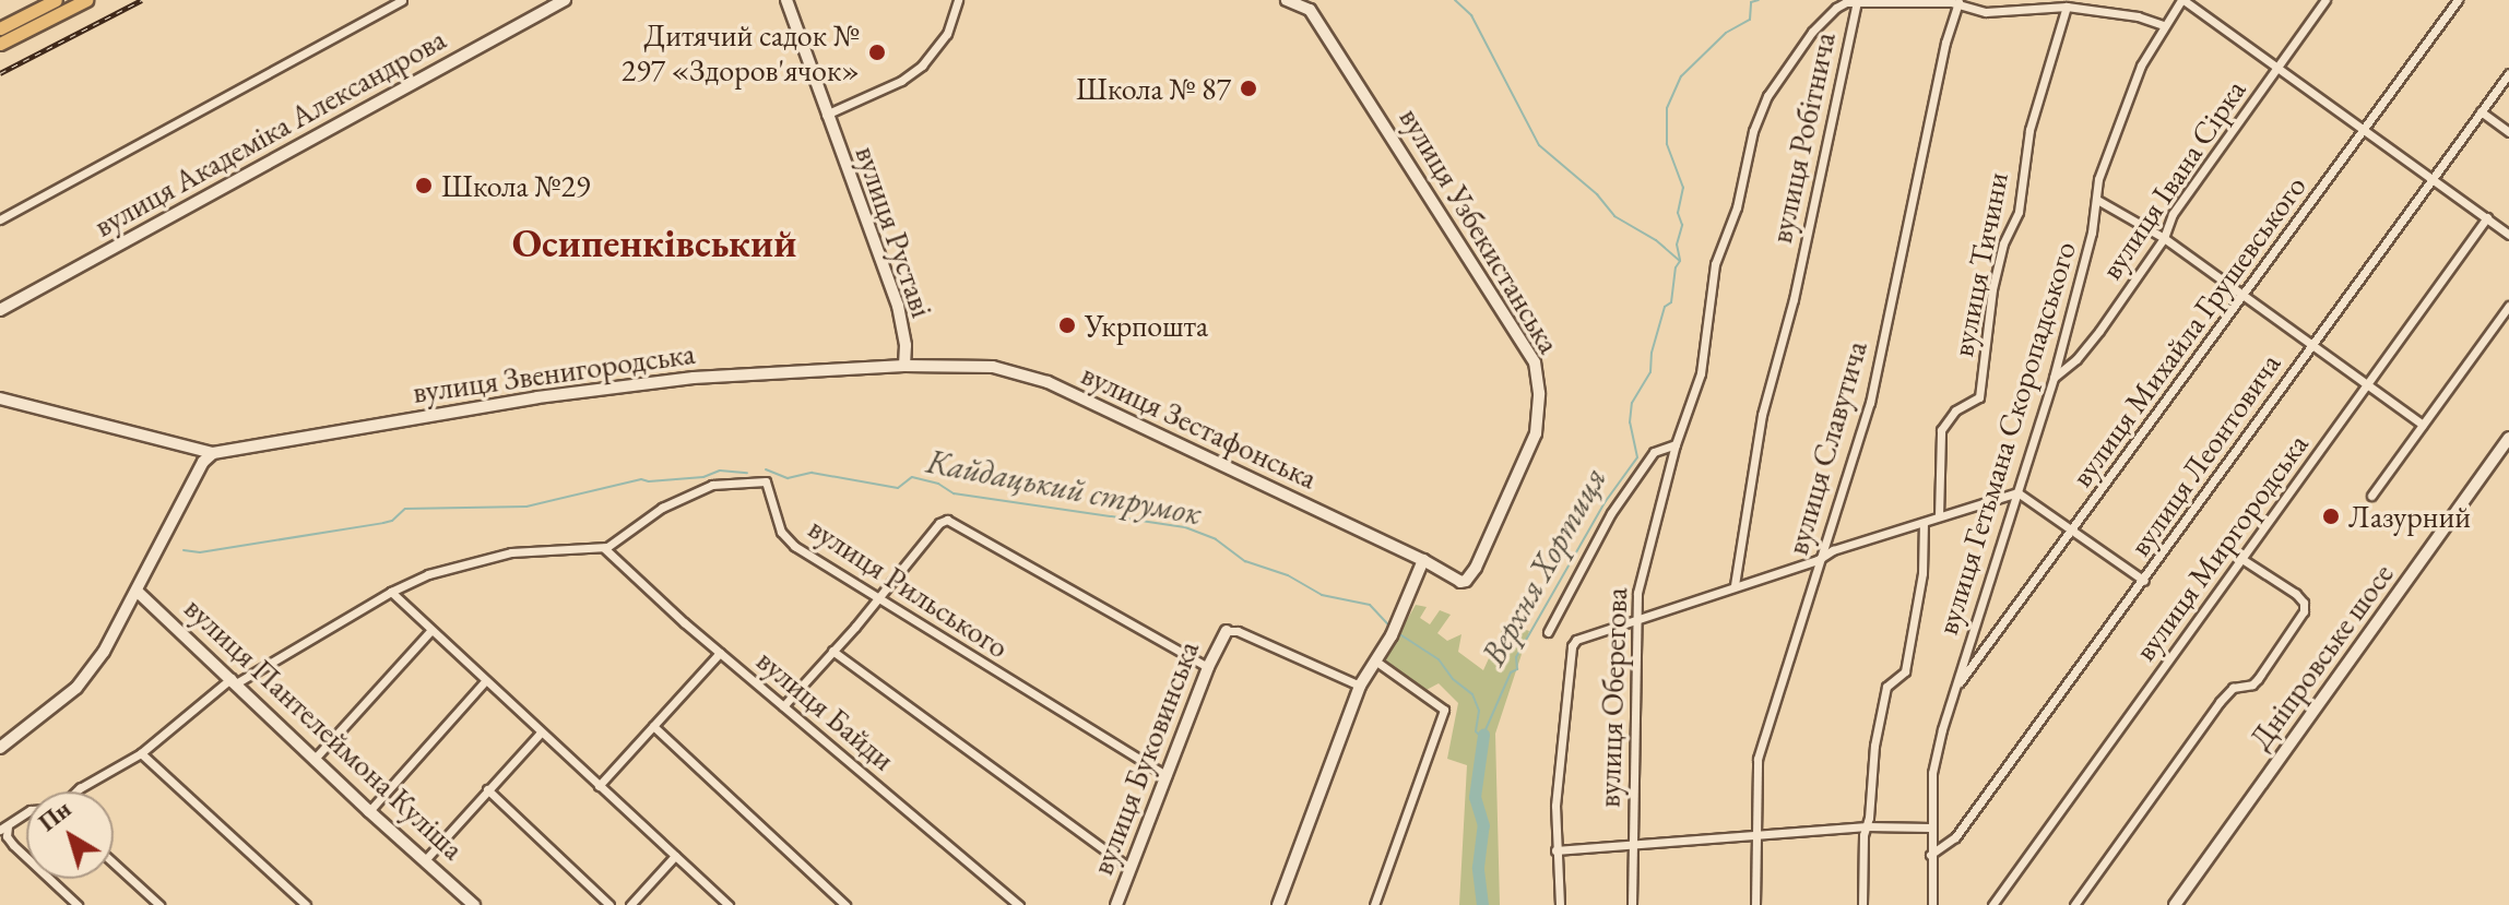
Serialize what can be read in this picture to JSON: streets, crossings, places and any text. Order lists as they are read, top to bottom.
{
  "streets": {
    "street": [
      "вулиця Академіка Александрова",
      "вулиця Робітнича",
      "вулиця Івана Сірка",
      "вулиця Узбекистанська",
      "вулиця Руставі",
      "вулиця Тичини",
      "вулиця Михайла Грушевського",
      "вулиця Звенигородська",
      "вулиця Зестафонська",
      "вулиця Гетьмана Скоропадського",
      "вулиця Славутича",
      "вулиця Леонтовича",
      "вулиця Миргородська",
      "вулиця Рильського",
      "Дніпровське шосе",
      "вулиця Оберегова",
      "вулиця Байди",
      "вулиця Пантелеймона Куліша",
      "вулиця Буковинська"
    ]
  },
  "crossings": [
    ["вулиця Робітнича", "вулиця Оберегова"],
    ["вулиця Івана Сірка", "вулиця Гетьмана Скоропадського"],
    ["вулиця Узбекистанська", "вулиця Зестафонська"],
    ["вулиця Руставі", "вулиця Звенигородська"],
    ["вулиця Руставі", "вулиця Зестафонська"],
    ["вулиця Михайла Грушевського", "вулиця Гетьмана Скоропадського"],
    ["вулиця Звенигородська", "вулиця Зестафонська"],
    ["вулиця Гетьмана Скоропадського", "вулиця Леонтовича"],
    ["вулиця Рильського", "вулиця Байди"],
    ["вулиця Рильського", "вулиця Буковинська"]
  ],
  "districts": ["Осипенківський"],
  "water": ["Кайдацький струмок", "Верхня Хортиця"],
  "places": [
    "Дитячий садок № 297 «Здоров'ячок»",
    "Школа № 87",
    "Школа №29",
    "Укрпошта",
    "Лазурний"
  ],
  "north": "top left"
}
